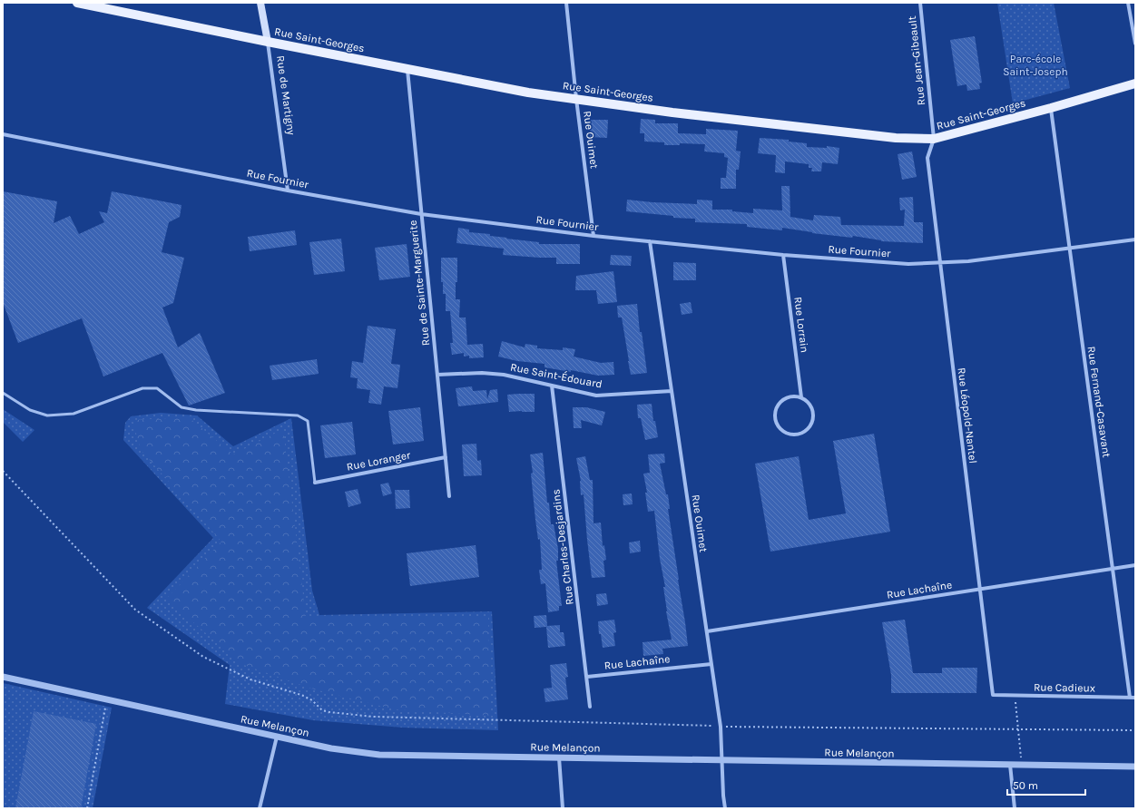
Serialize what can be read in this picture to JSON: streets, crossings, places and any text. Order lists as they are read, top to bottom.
{
  "streets": {
    "main road": ["Rue Saint-Georges", "Rue de Martigny"],
    "street": [
      "Rue Jean-Gibeault",
      "Rue Ouimet",
      "Rue Fournier",
      "Rue de Sainte-Marguerite",
      "Rue Lorrain",
      "Rue Saint-Édouard",
      "Rue Fernand-Casavant",
      "Rue Léopold-Nantel",
      "Rue Loranger",
      "Rue Charles-Desjardins",
      "Rue Lachaîne",
      "Rue Cadieux",
      "Rue Melançon"
    ]
  },
  "crossings": [
    ["Rue Saint-Georges", "Rue Jean-Gibeault"],
    ["Rue Saint-Georges", "Rue de Martigny"],
    ["Rue Saint-Georges", "Rue Ouimet"],
    ["Rue Saint-Georges", "Rue de Sainte-Marguerite"],
    ["Rue Saint-Georges", "Rue Fernand-Casavant"],
    ["Rue Saint-Georges", "Rue Léopold-Nantel"],
    ["Rue Jean-Gibeault", "Rue Léopold-Nantel"],
    ["Rue de Martigny", "Rue Fournier"],
    ["Rue Ouimet", "Rue Fournier"],
    ["Rue Ouimet", "Rue Saint-Édouard"],
    ["Rue Ouimet", "Rue Lachaîne"],
    ["Rue Ouimet", "Rue Melançon"],
    ["Rue Fournier", "Rue de Sainte-Marguerite"],
    ["Rue Fournier", "Rue Lorrain"],
    ["Rue Fournier", "Rue Fernand-Casavant"],
    ["Rue Fournier", "Rue Léopold-Nantel"],
    ["Rue de Sainte-Marguerite", "Rue Saint-Édouard"],
    ["Rue de Sainte-Marguerite", "Rue Loranger"],
    ["Rue Saint-Édouard", "Rue Charles-Desjardins"],
    ["Rue Fernand-Casavant", "Rue Lachaîne"],
    ["Rue Fernand-Casavant", "Rue Cadieux"],
    ["Rue Léopold-Nantel", "Rue Lachaîne"],
    ["Rue Léopold-Nantel", "Rue Cadieux"],
    ["Rue Charles-Desjardins", "Rue Lachaîne"]
  ],
  "parks": ["Parc-école Saint-Joseph"],
  "scale_bar": "50 m"
}
